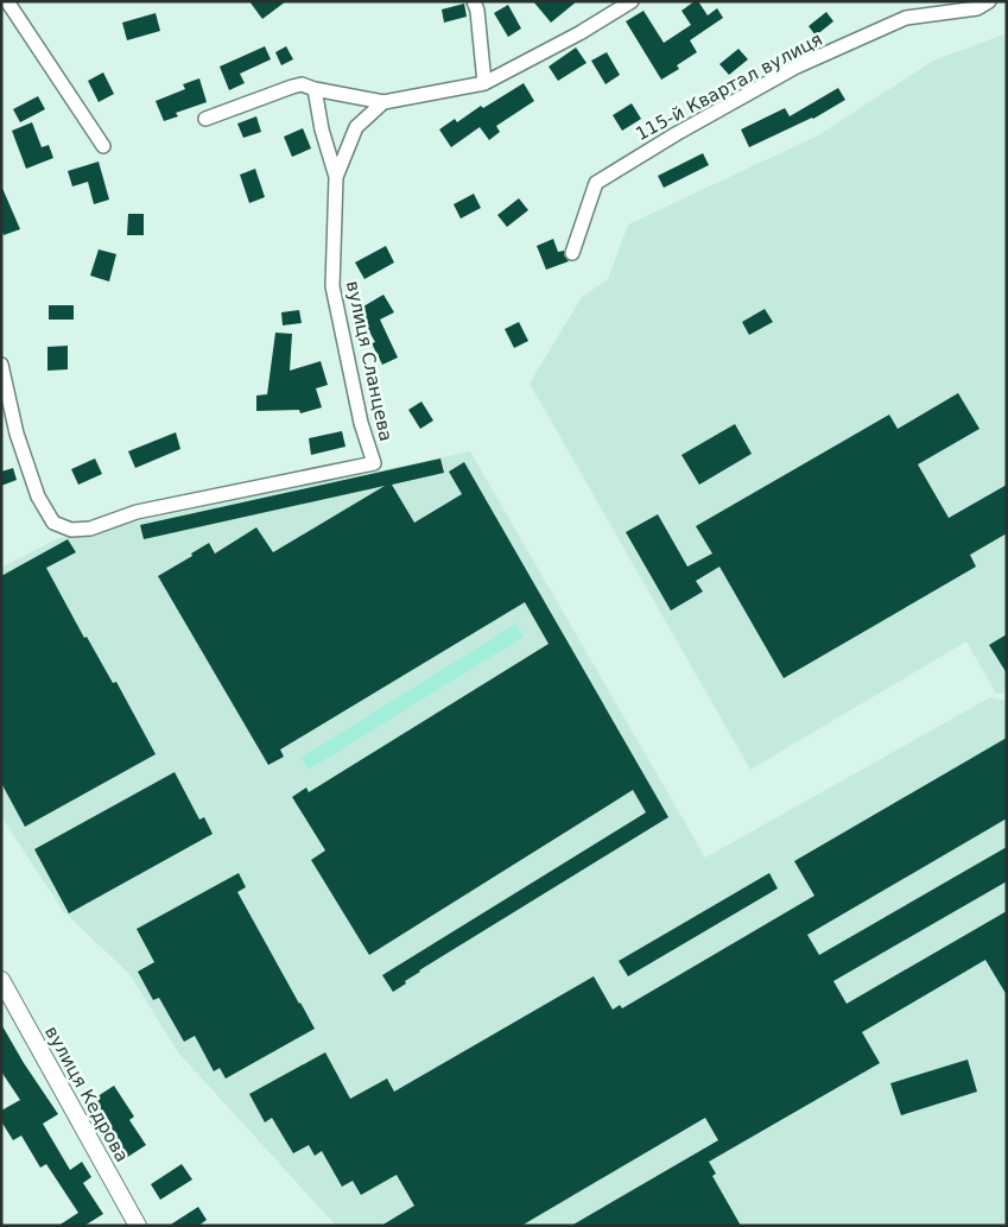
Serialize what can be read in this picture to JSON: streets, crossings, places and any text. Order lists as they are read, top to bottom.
{
  "streets": {
    "street": ["115-й Квартал вулиця", "вулиця Сланцева", "вулиця Кедрова"]
  }
}
